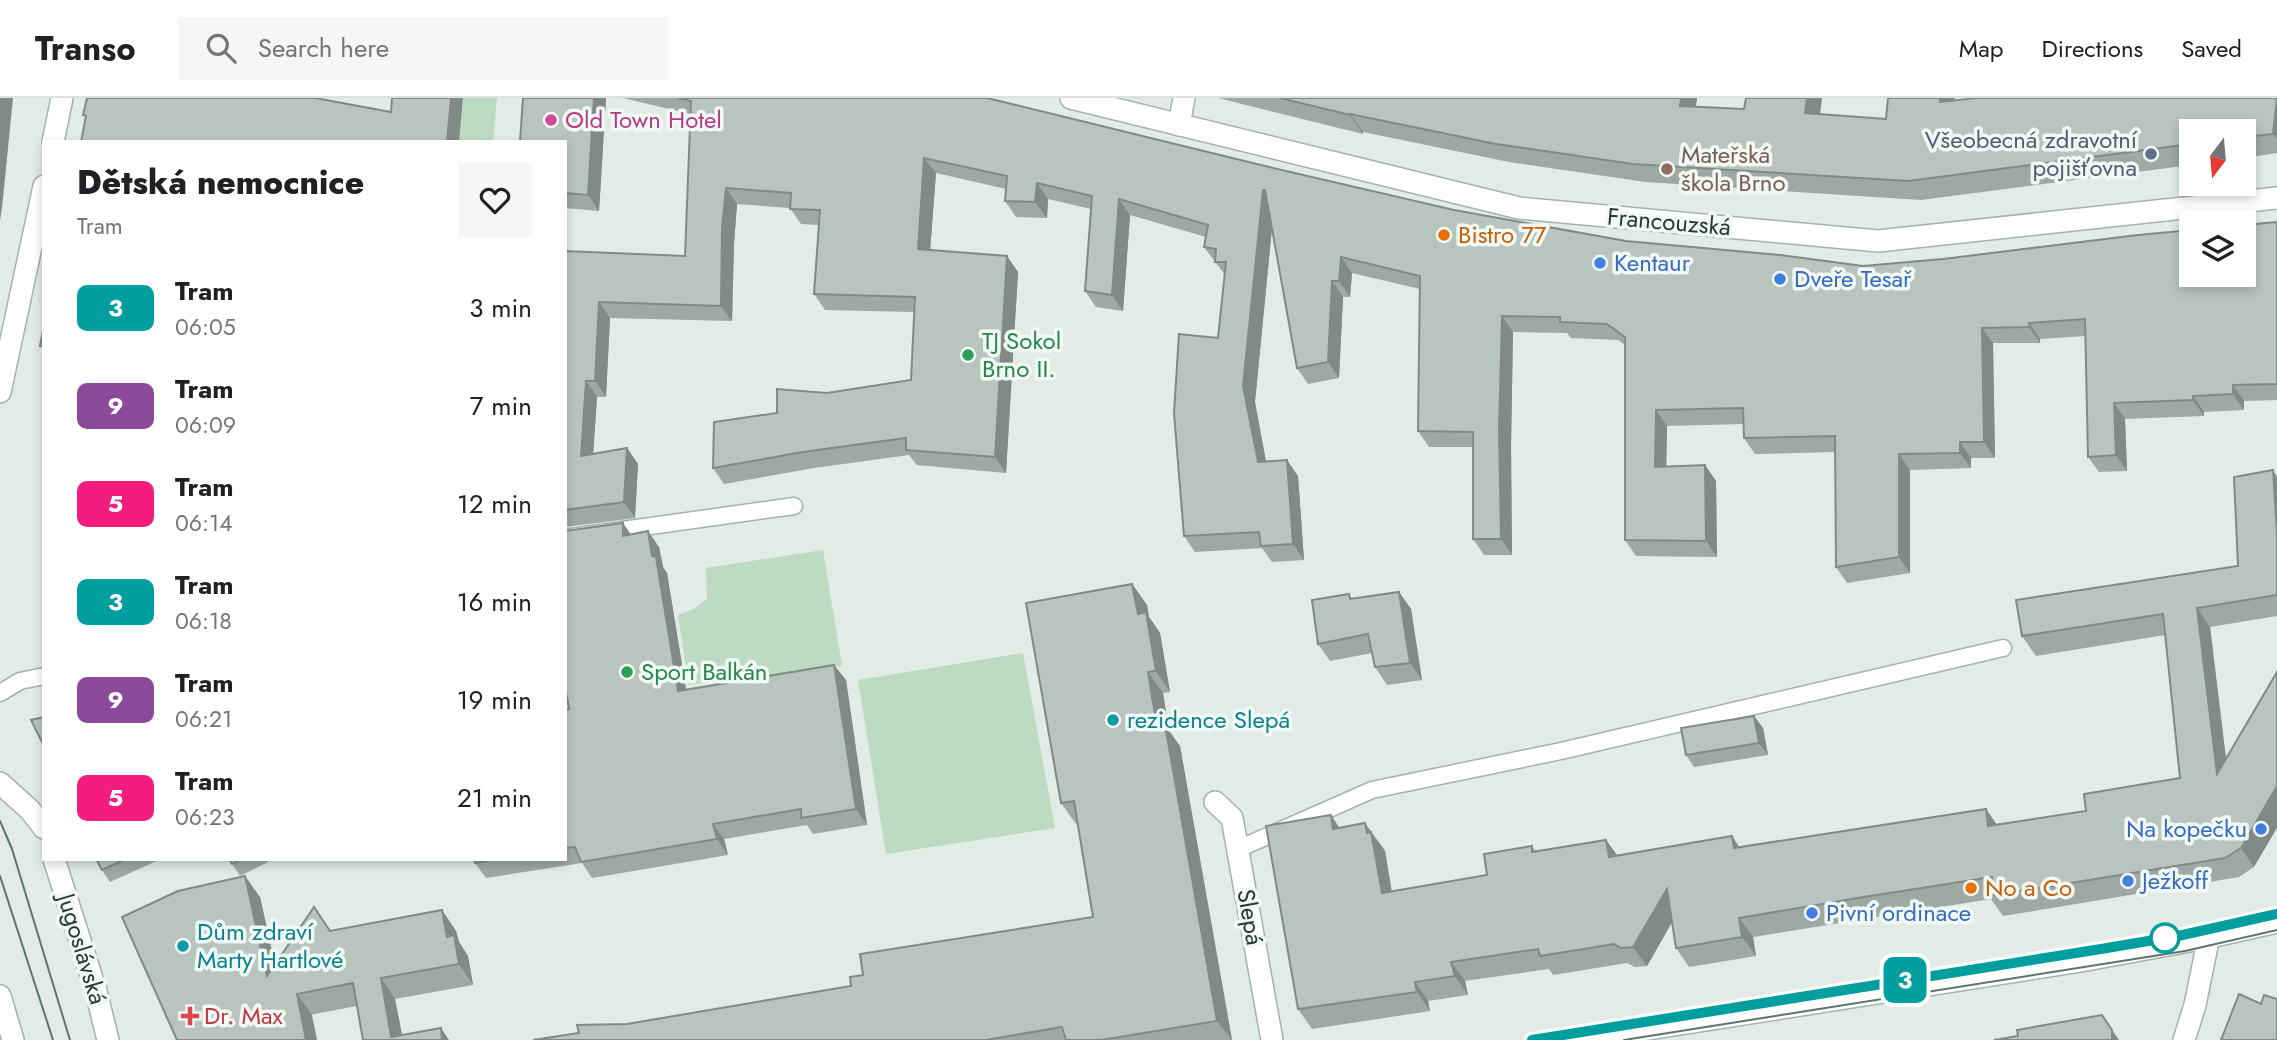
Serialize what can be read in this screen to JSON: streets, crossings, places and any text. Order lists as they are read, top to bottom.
{
  "streets": {
    "street": ["Francouzská", "Slepá", "Jugoslávská"]
  },
  "places": {
    "other": [
      "Old Town Hotel",
      "Všeobecná zdravotní pojišťovna",
      "Mateřská škola Brno",
      "Bistro 77",
      "Kentaur",
      "Dveře Tesař",
      "TJ Sokol Brno II.",
      "Sport Balkán",
      "rezidence Slepá",
      "Na kopečku",
      "Ježkoff",
      "No a Co",
      "Pivní ordinace",
      "Dům zdraví Marty Hartlové"
    ],
    "health": ["Dr. Max"]
  },
  "lines": ["tram line 3"],
  "north": "bottom",
  "page": {
    "header": "Transo",
    "search": "Search here",
    "nav": ["Map", "Directions", "Saved"],
    "on_map": "3",
    "heading": ["Dětská nemocnice", "Tram"],
    "list": [
      {
        "mark": "3",
        "name": "Tram",
        "note": "06:05",
        "value": "3 min"
      },
      {
        "mark": "9",
        "name": "Tram",
        "note": "06:09",
        "value": "7 min"
      },
      {
        "mark": "5",
        "name": "Tram",
        "note": "06:14",
        "value": "12 min"
      },
      {
        "mark": "3",
        "name": "Tram",
        "note": "06:18",
        "value": "16 min"
      },
      {
        "mark": "9",
        "name": "Tram",
        "note": "06:21",
        "value": "19 min"
      },
      {
        "mark": "5",
        "name": "Tram",
        "note": "06:23",
        "value": "21 min"
      }
    ]
  }
}
